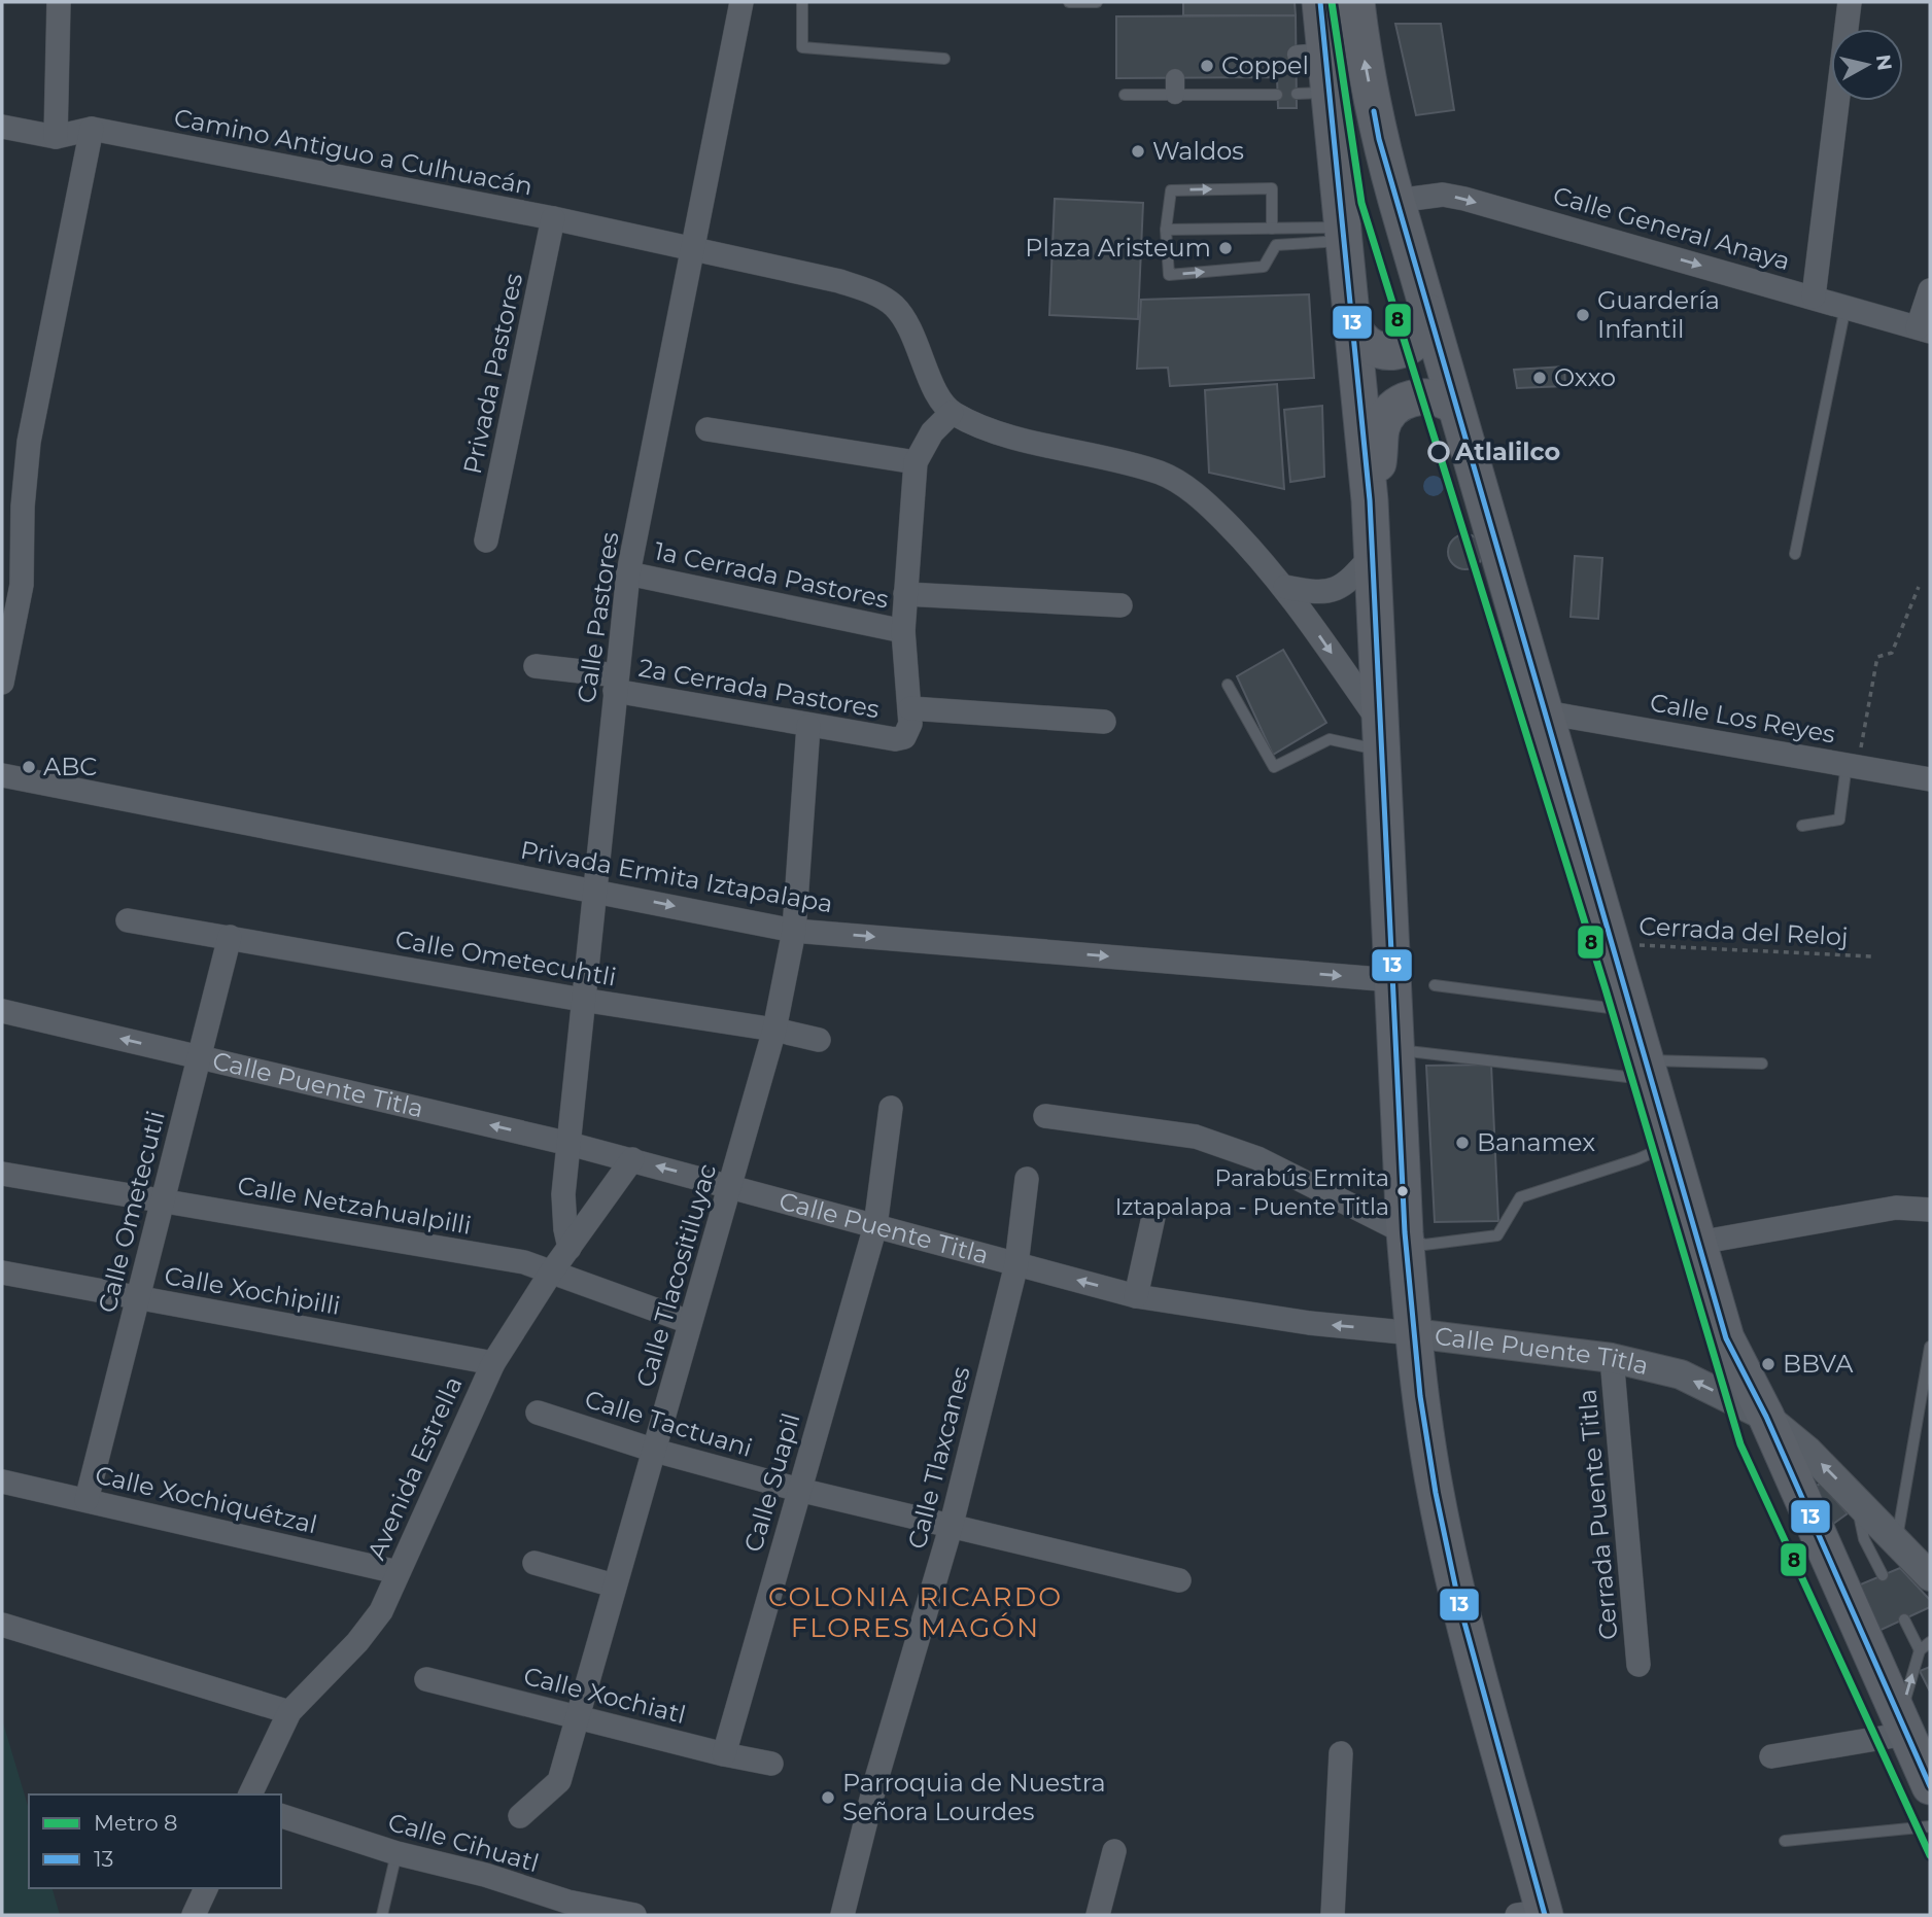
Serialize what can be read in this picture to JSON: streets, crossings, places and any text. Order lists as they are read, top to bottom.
{
  "streets": {
    "street": [
      "Camino Antiguo a Culhuacán",
      "Calle General Anaya",
      "Privada Pastores",
      "1a Cerrada Pastores",
      "Calle Pastores",
      "2a Cerrada Pastores",
      "Calle Los Reyes",
      "Privada Ermita Iztapalapa",
      "Calle Ometecuhtli",
      "Calle Puente Titla",
      "Calle Netzahualpilli",
      "Calle Ometecutli",
      "Calle Tlacositiluyac",
      "Calle Xochipilli",
      "Calle Tactuani",
      "Calle Tlaxcanes",
      "Avenida Estrella",
      "Calle Suapil",
      "Calle Xochiquétzal",
      "Cerrada Puente Titla",
      "Calle Xochiatl",
      "Calle Cihuatl"
    ],
    "path": ["Cerrada del Reloj"]
  },
  "crossings": [
    ["Camino Antiguo a Culhuacán", "Privada Pastores"],
    ["Camino Antiguo a Culhuacán", "Calle Pastores"],
    ["1a Cerrada Pastores", "Calle Pastores"],
    ["Calle Pastores", "2a Cerrada Pastores"],
    ["Calle Pastores", "Privada Ermita Iztapalapa"],
    ["Calle Pastores", "Calle Ometecuhtli"],
    ["Calle Pastores", "Calle Puente Titla"],
    ["Calle Pastores", "Avenida Estrella"],
    ["2a Cerrada Pastores", "Calle Tlacositiluyac"],
    ["Privada Ermita Iztapalapa", "Calle Tlacositiluyac"],
    ["Calle Ometecuhtli", "Calle Ometecutli"],
    ["Calle Ometecuhtli", "Calle Tlacositiluyac"],
    ["Calle Puente Titla", "Calle Ometecutli"],
    ["Calle Puente Titla", "Calle Tlacositiluyac"],
    ["Calle Puente Titla", "Calle Tlaxcanes"],
    ["Calle Puente Titla", "Avenida Estrella"],
    ["Calle Puente Titla", "Calle Suapil"],
    ["Calle Puente Titla", "Cerrada Puente Titla"],
    ["Calle Netzahualpilli", "Calle Ometecutli"],
    ["Calle Netzahualpilli", "Calle Tlacositiluyac"],
    ["Calle Netzahualpilli", "Avenida Estrella"],
    ["Calle Ometecutli", "Calle Xochipilli"],
    ["Calle Ometecutli", "Calle Xochiquétzal"],
    ["Calle Tlacositiluyac", "Calle Tactuani"],
    ["Calle Tlacositiluyac", "Calle Xochiatl"],
    ["Calle Xochipilli", "Avenida Estrella"],
    ["Calle Tactuani", "Calle Tlaxcanes"],
    ["Calle Tactuani", "Calle Suapil"],
    ["Avenida Estrella", "Calle Xochiquétzal"],
    ["Calle Suapil", "Calle Xochiatl"]
  ],
  "one_way": ["Calle General Anaya"],
  "districts": ["COLONIA RICARDO FLORES MAGÓN"],
  "places": [
    "Coppel",
    "Waldos",
    "Plaza Aristeum",
    "Guardería Infantil",
    "Oxxo",
    "Atlalilco",
    "ABC",
    "Banamex",
    "Parabús Ermita Iztapalapa - Puente Titla",
    "BBVA",
    "Parroquia de Nuestra Señora Lourdes"
  ],
  "lines": ["metro line 8", "transit line 13"],
  "legend": ["Metro 8", "13"],
  "north": "right"
}
